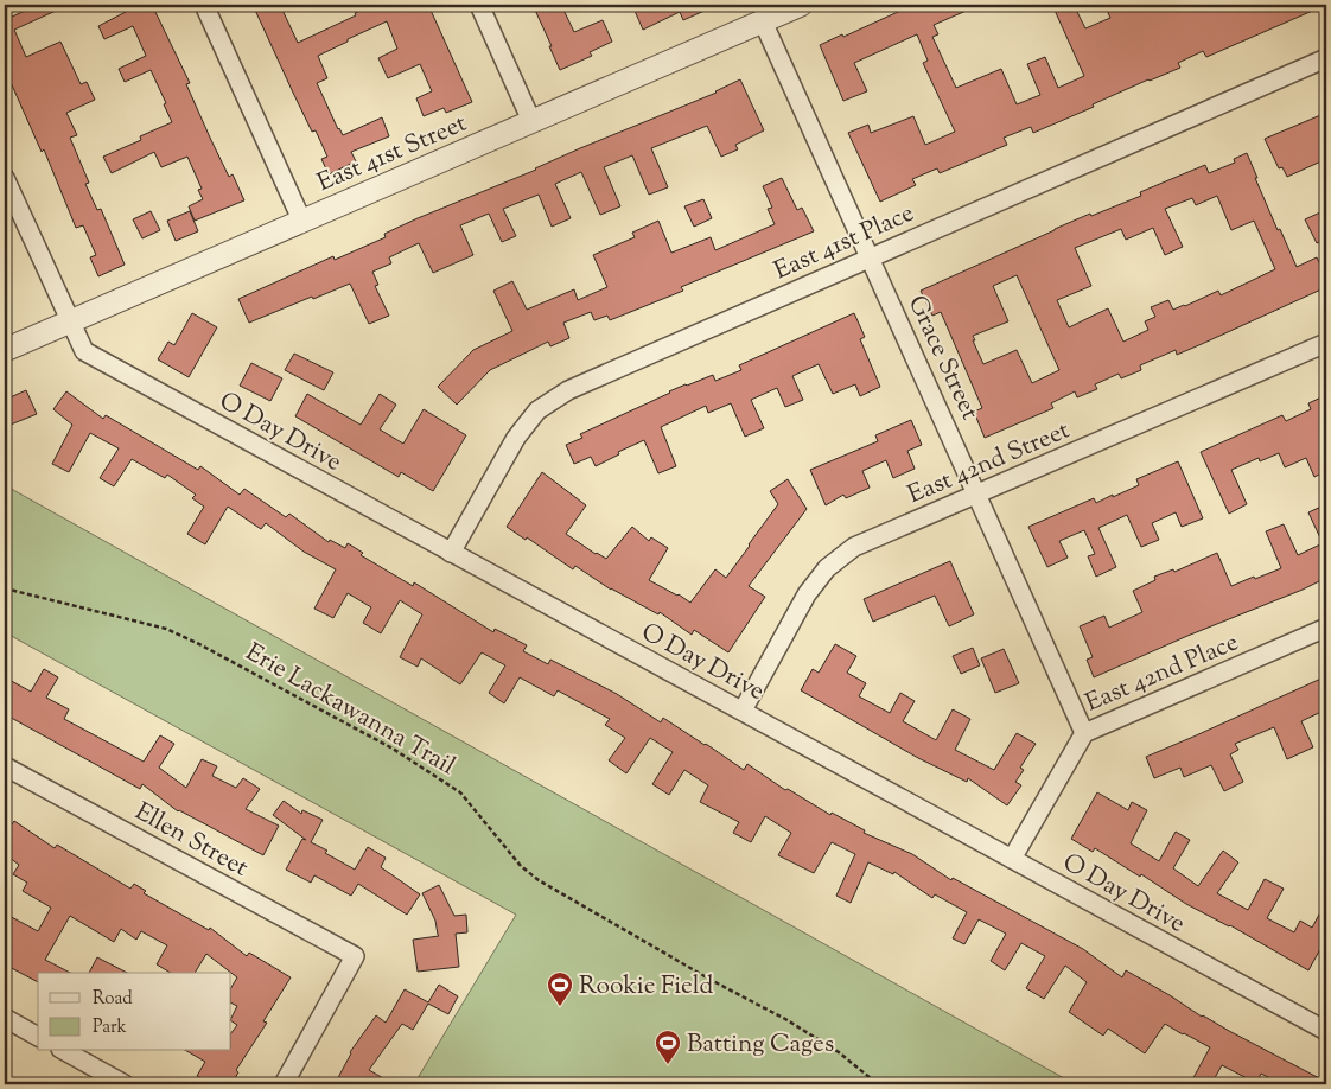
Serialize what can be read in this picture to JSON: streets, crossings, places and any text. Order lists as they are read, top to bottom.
{
  "streets": {
    "street": [
      "East 41st Street",
      "East 41st Place",
      "Grace Street",
      "O Day Drive",
      "East 42nd Street",
      "East 42nd Place",
      "Ellen Street"
    ],
    "path": ["Erie Lackawanna Trail"]
  },
  "crossings": [
    ["East 41st Street", "Grace Street"],
    ["East 41st Street", "O Day Drive"],
    ["East 41st Place", "Grace Street"],
    ["East 41st Place", "O Day Drive"],
    ["Grace Street", "East 42nd Street"],
    ["Grace Street", "East 42nd Place"],
    ["O Day Drive", "East 42nd Street"],
    ["O Day Drive", "East 42nd Place"]
  ],
  "places": {
    "sports": ["Rookie Field", "Batting Cages"]
  },
  "legend": ["Road", "Park"]
}
